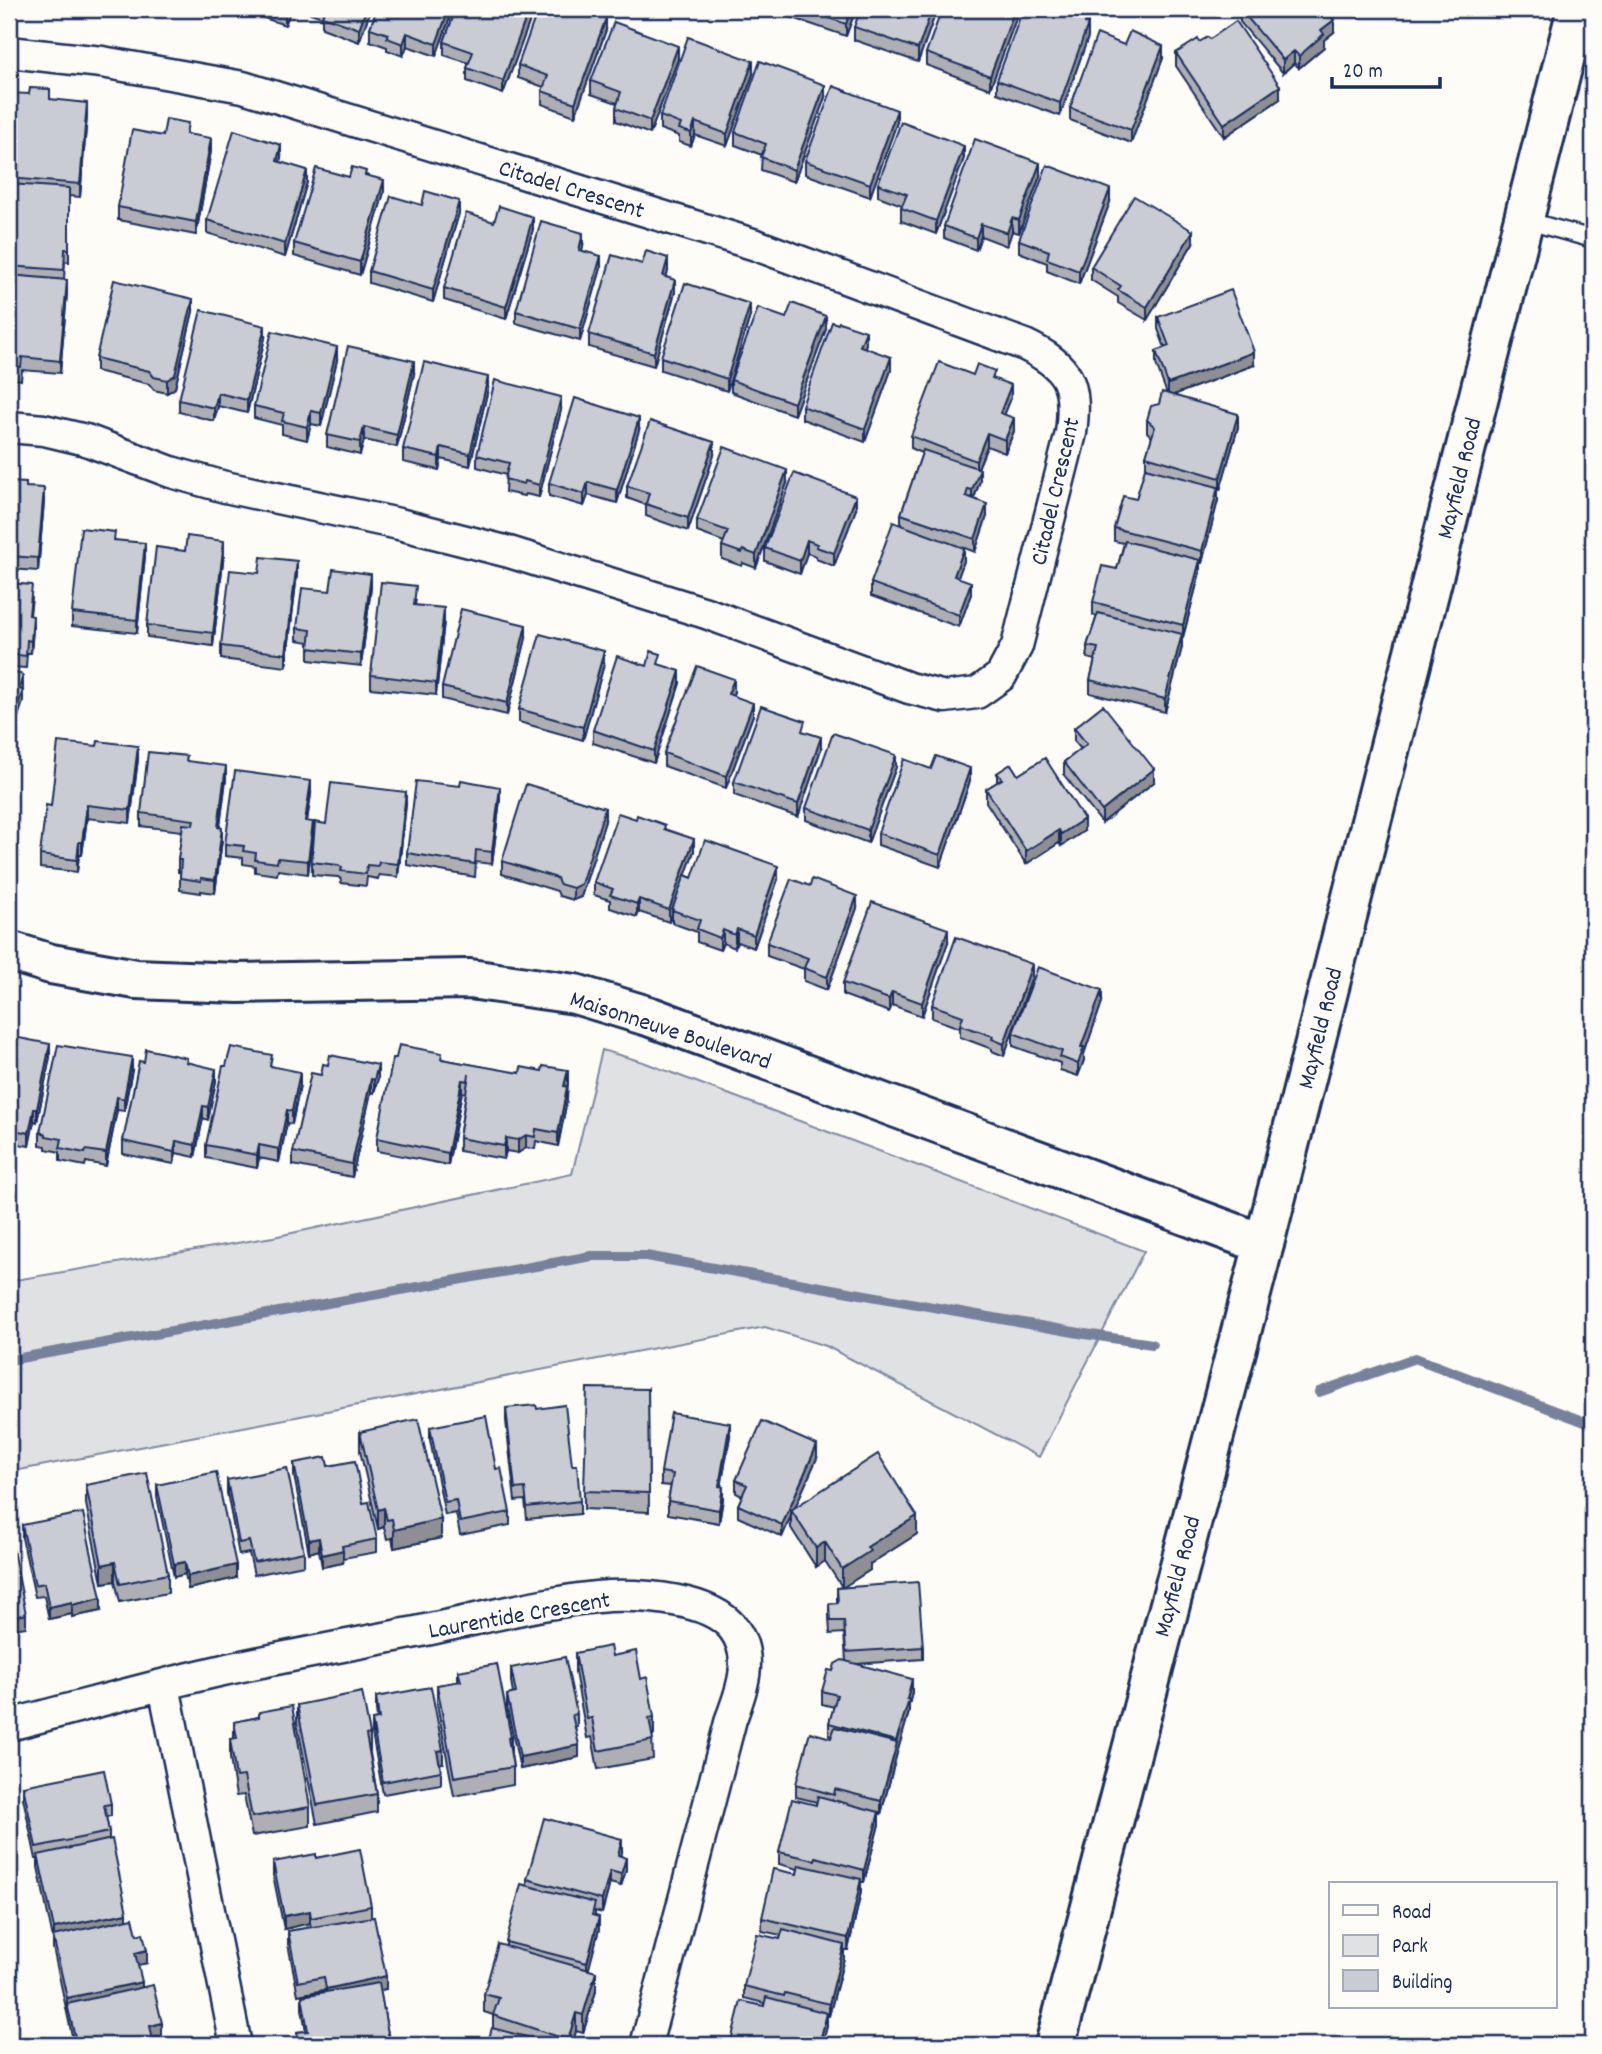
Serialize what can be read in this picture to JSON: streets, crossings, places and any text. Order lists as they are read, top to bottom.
{
  "streets": {
    "main road": ["Mayfield Road", "Maisonneuve Boulevard"],
    "street": ["Citadel Crescent", "Laurentide Crescent"]
  },
  "crossings": [
    ["Mayfield Road", "Maisonneuve Boulevard"]
  ],
  "legend": ["Road", "Park", "Building"],
  "scale_bar": "20 m"
}
